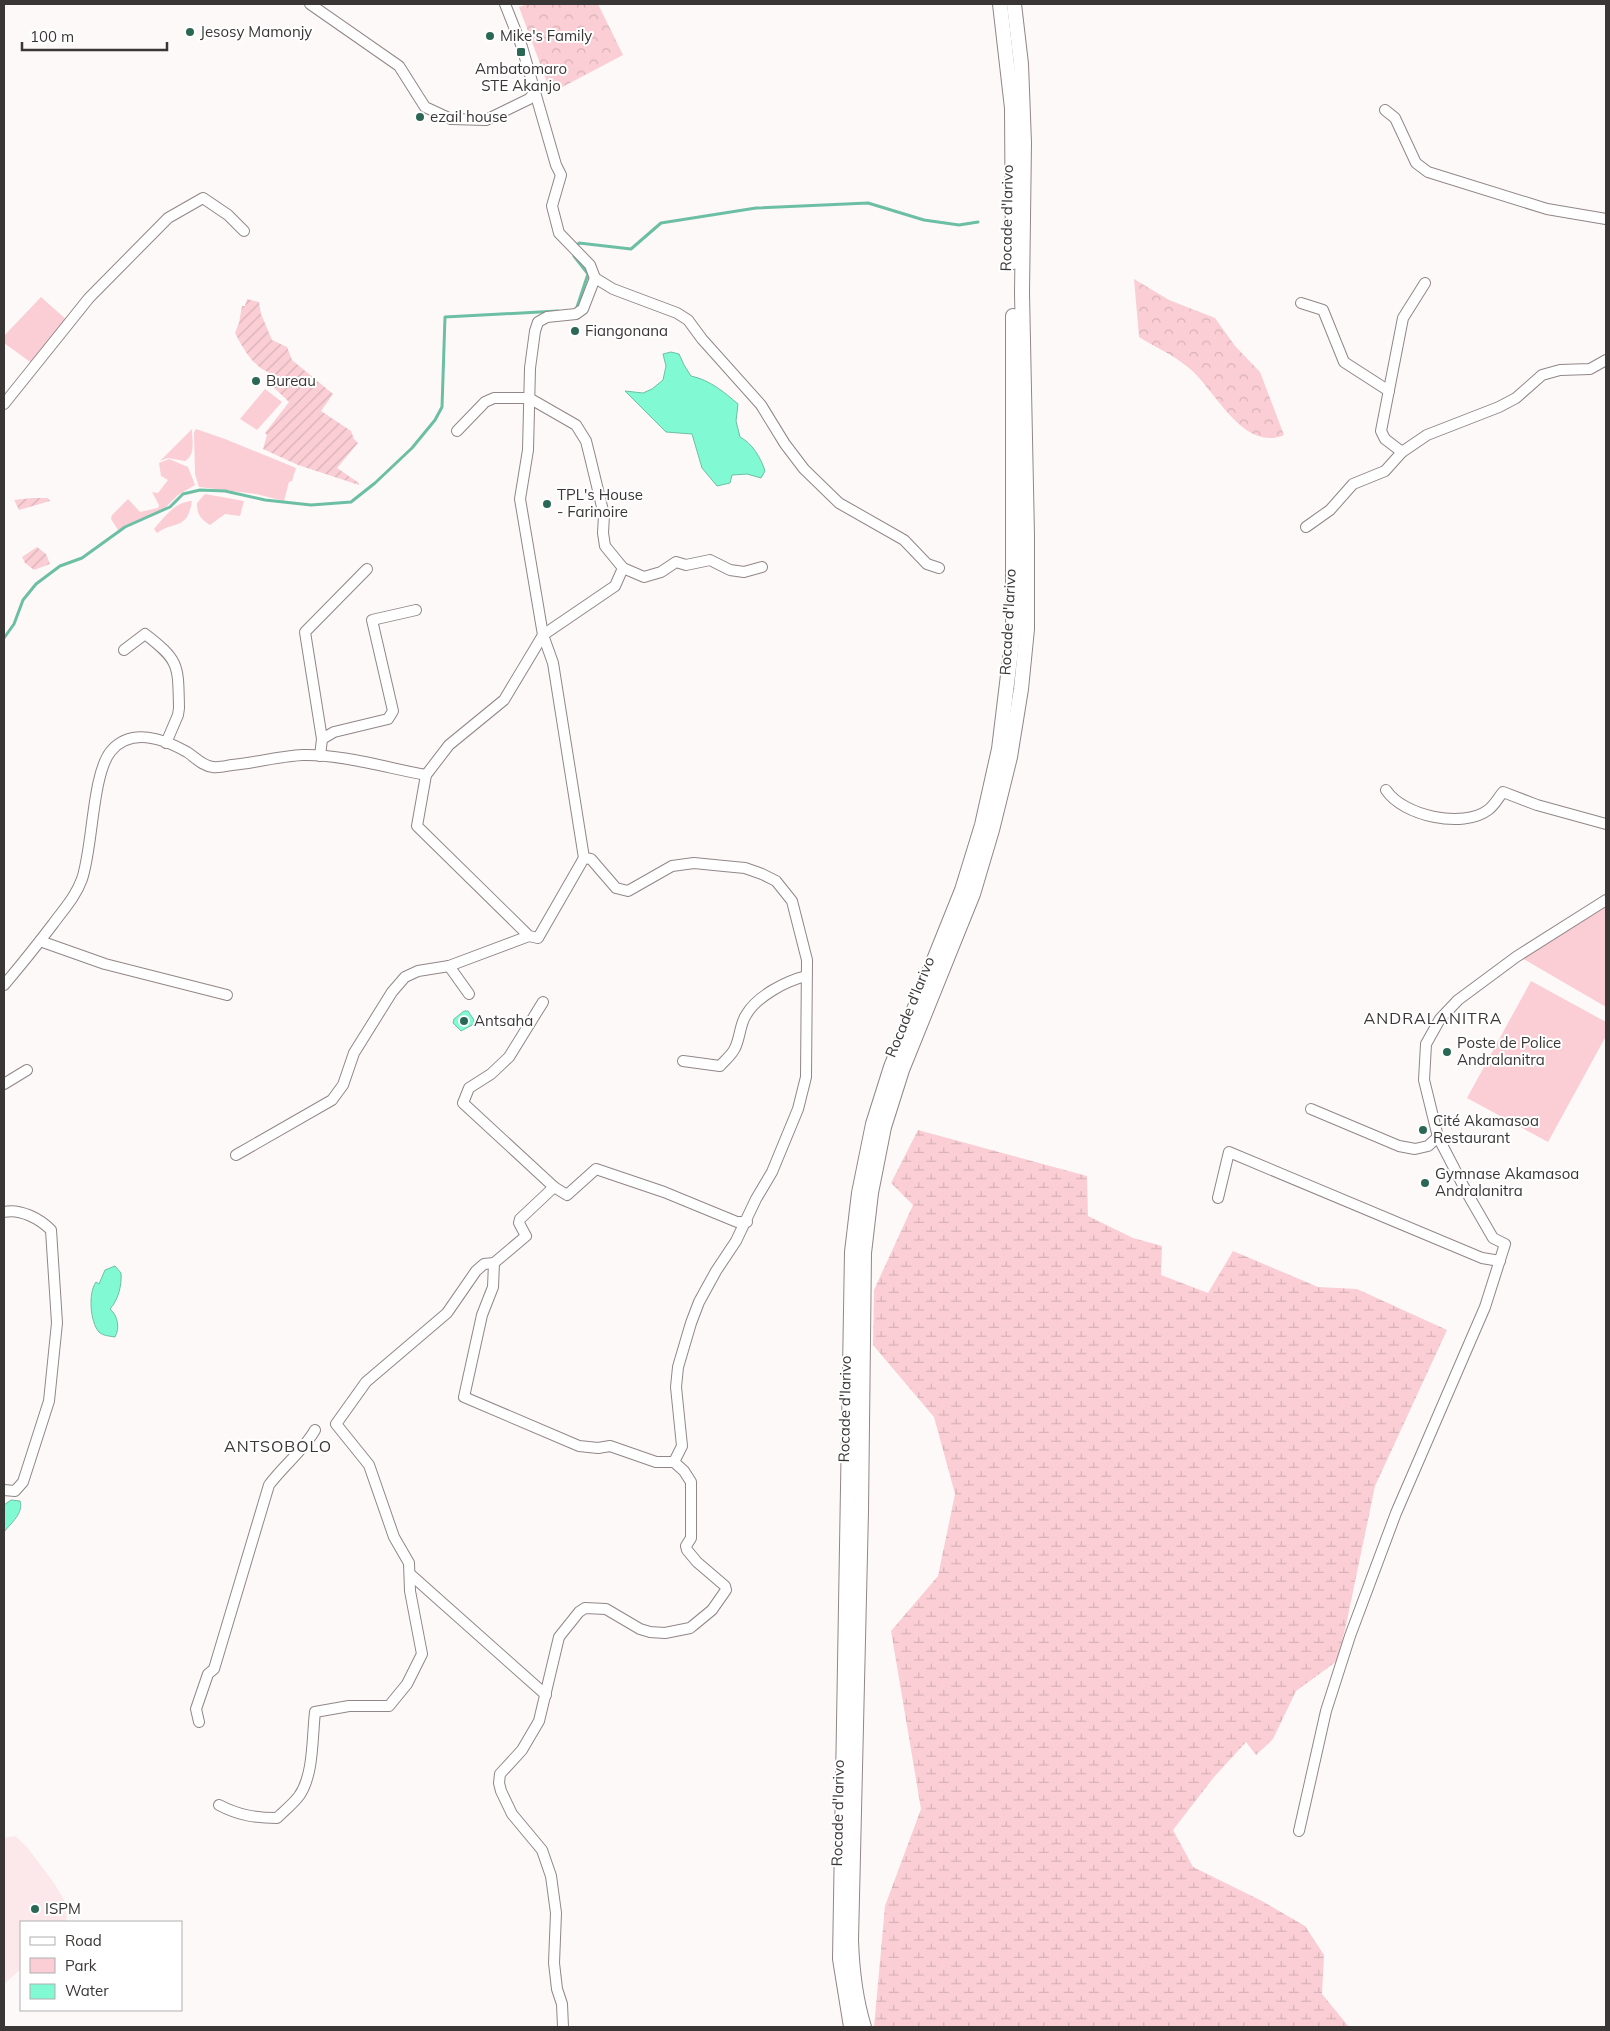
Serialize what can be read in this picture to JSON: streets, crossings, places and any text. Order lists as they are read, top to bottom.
{
  "streets": {
    "main road": ["Rocade d'Iarivo"]
  },
  "districts": ["ANDRALANITRA", "ANTSOBOLO"],
  "places": {
    "other": [
      "Jesosy Mamonjy",
      "Mike's Family",
      "ezail house",
      "Fiangonana",
      "Bureau",
      "TPL's House - Farinoire",
      "Antsaha",
      "Poste de Police Andralanitra",
      "Cité Akamasoa Restaurant",
      "Gymnase Akamasoa Andralanitra",
      "ISPM"
    ],
    "transit": ["Ambatomaro STE Akanjo"]
  },
  "legend": ["Road", "Park", "Water"],
  "scale_bar": "100 m"
}
